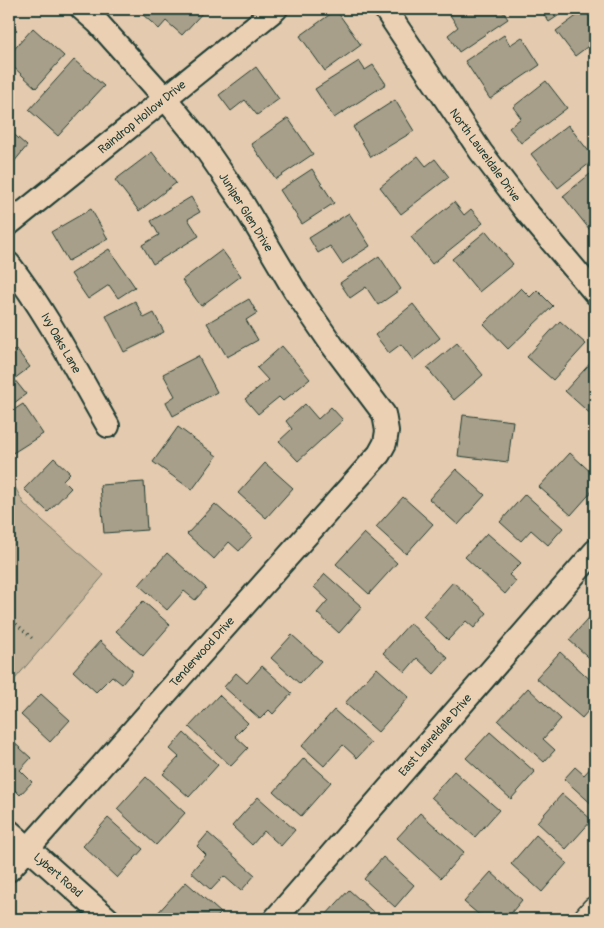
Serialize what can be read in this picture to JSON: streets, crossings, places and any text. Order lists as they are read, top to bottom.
{
  "streets": {
    "street": [
      "Raindrop Hollow Drive",
      "North Laureldale Drive",
      "Juniper Glen Drive",
      "Ivy Oaks Lane",
      "Tenderwood Drive",
      "East Laureldale Drive",
      "Lybert Road"
    ]
  },
  "crossings": [
    ["Raindrop Hollow Drive", "Juniper Glen Drive"],
    ["Juniper Glen Drive", "Tenderwood Drive"],
    ["Tenderwood Drive", "Lybert Road"]
  ]
}
